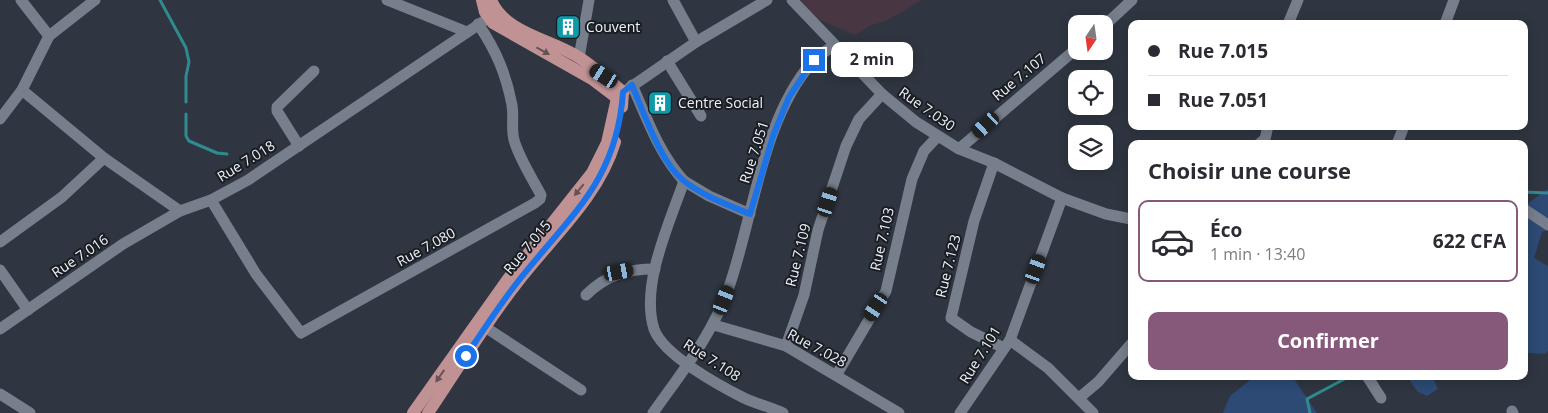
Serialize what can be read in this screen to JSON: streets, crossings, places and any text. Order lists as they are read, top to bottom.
{
  "streets": {
    "main road": ["Rue 7.015"],
    "street": [
      "Rue 7.107",
      "Rue 7.030",
      "Rue 7.051",
      "Rue 7.018",
      "Rue 7.103",
      "Rue 7.080",
      "Rue 7.109",
      "Rue 7.016",
      "Rue 7.123",
      "Rue 7.028",
      "Rue 7.101",
      "Rue 7.108"
    ]
  },
  "crossings": [
    ["Rue 7.107", "Rue 7.030"],
    ["Rue 7.030", "Rue 7.051"],
    ["Rue 7.030", "Rue 7.103"],
    ["Rue 7.030", "Rue 7.109"],
    ["Rue 7.030", "Rue 7.123"],
    ["Rue 7.030", "Rue 7.101"],
    ["Rue 7.051", "Rue 7.028"],
    ["Rue 7.051", "Rue 7.108"],
    ["Rue 7.018", "Rue 7.080"],
    ["Rue 7.018", "Rue 7.016"],
    ["Rue 7.103", "Rue 7.028"],
    ["Rue 7.109", "Rue 7.028"],
    ["Rue 7.123", "Rue 7.101"]
  ],
  "places": {
    "building": ["Couvent", "Centre Social"]
  },
  "north": "bottom",
  "page": {
    "banner": ["Rue 7.015", "Rue 7.051"],
    "bubble": "2 min",
    "heading": "Choisir une course",
    "list": [
      {
        "name": "Éco",
        "note": "1 min · 13:40",
        "value": "622 CFA"
      }
    ],
    "buttons": "Confirmer"
  }
}
